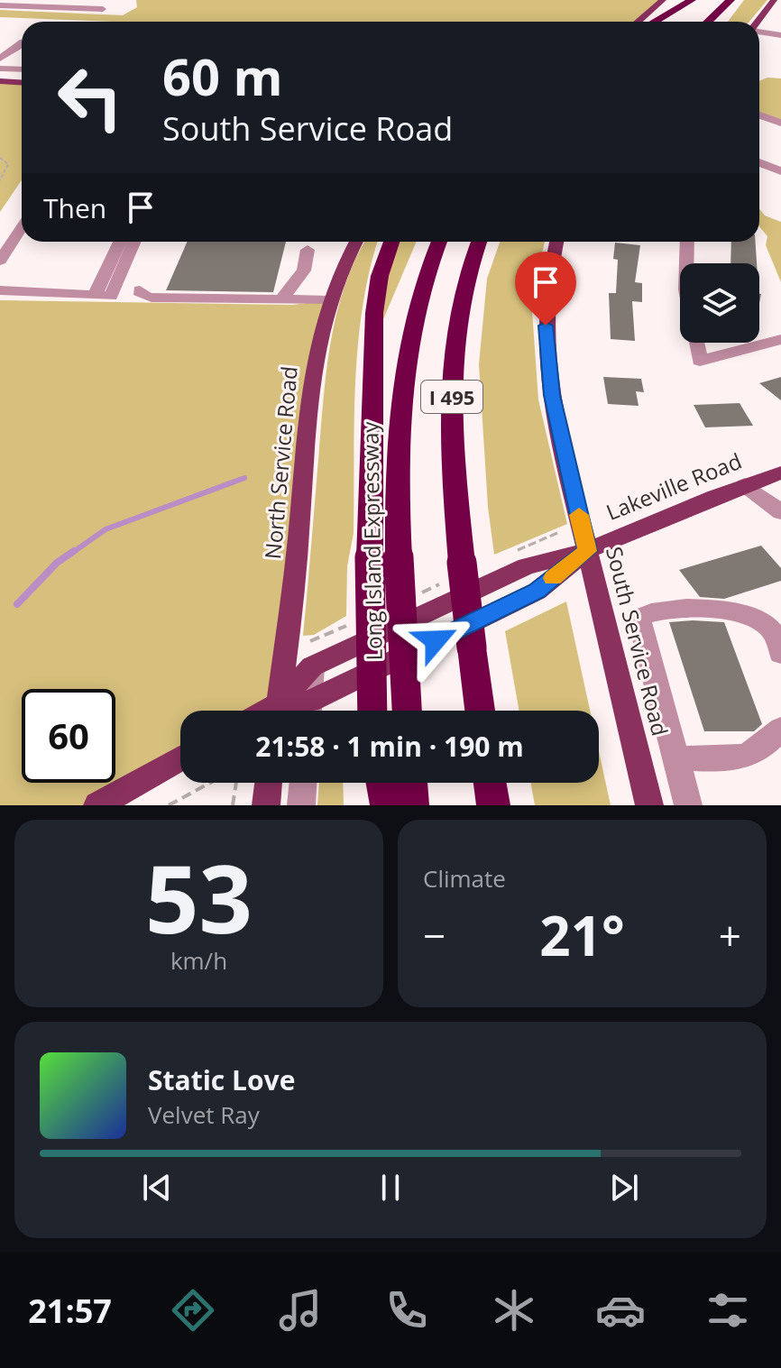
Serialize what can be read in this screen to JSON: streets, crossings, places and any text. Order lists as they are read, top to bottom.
{
  "streets": {
    "highway": ["I 495", "Long Island Expressway"],
    "main road": ["North Service Road", "Lakeville Road", "South Service Road"]
  },
  "crossings": [
    ["Lakeville Road", "South Service Road"]
  ],
  "page": {
    "turn": ["60 m", "South Service Road"],
    "then": "Then",
    "limit": "60",
    "trip": "21:58 · 1 min · 190 m",
    "tile": [
      ["53", "km/h"],
      "Climate"
    ],
    "heat": ["−", "21°", "+"],
    "song": ["Static Love", "Velvet Ray"],
    "tabs": "21:57"
  }
}
